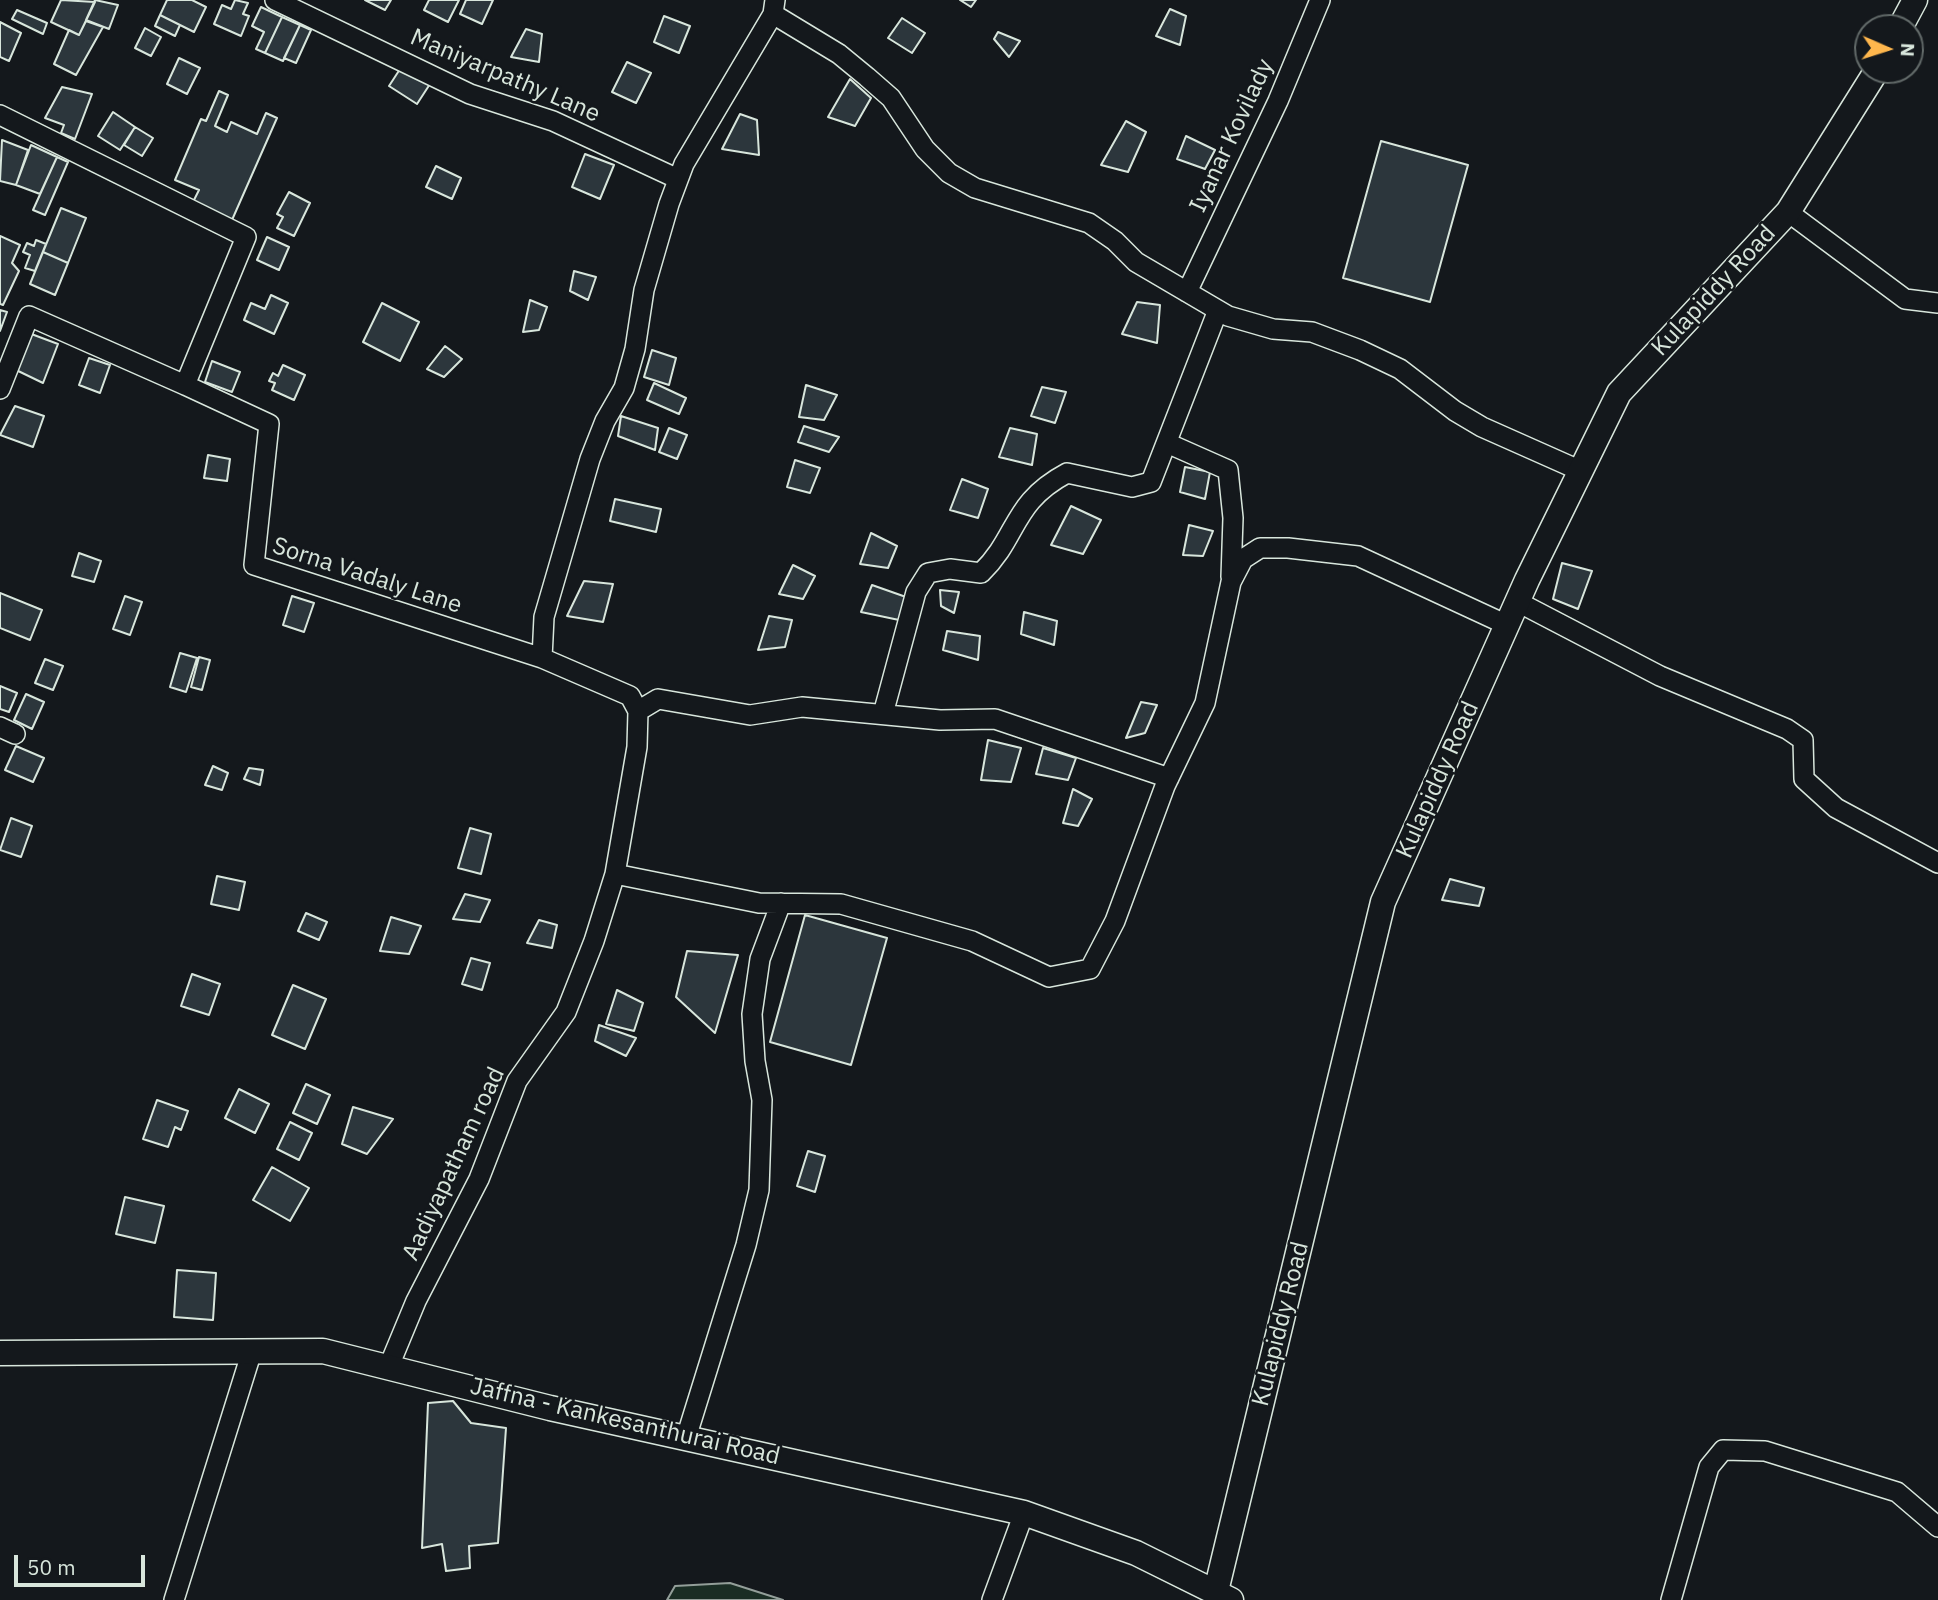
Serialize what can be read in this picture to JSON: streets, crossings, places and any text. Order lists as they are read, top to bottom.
{
  "streets": {
    "main road": ["Kulapiddy Road", "Jaffna - Kankesanthurai Road"],
    "street": [
      "Maniyarpathy Lane",
      "Iyanar Kovilady",
      "Sorna Vadaly Lane",
      "Aadiyapatham road"
    ]
  },
  "crossings": [
    ["Kulapiddy Road", "Jaffna - Kankesanthurai Road"],
    ["Aadiyapatham road", "Jaffna - Kankesanthurai Road"]
  ],
  "scale_bar": "50 m",
  "north": "right"
}
